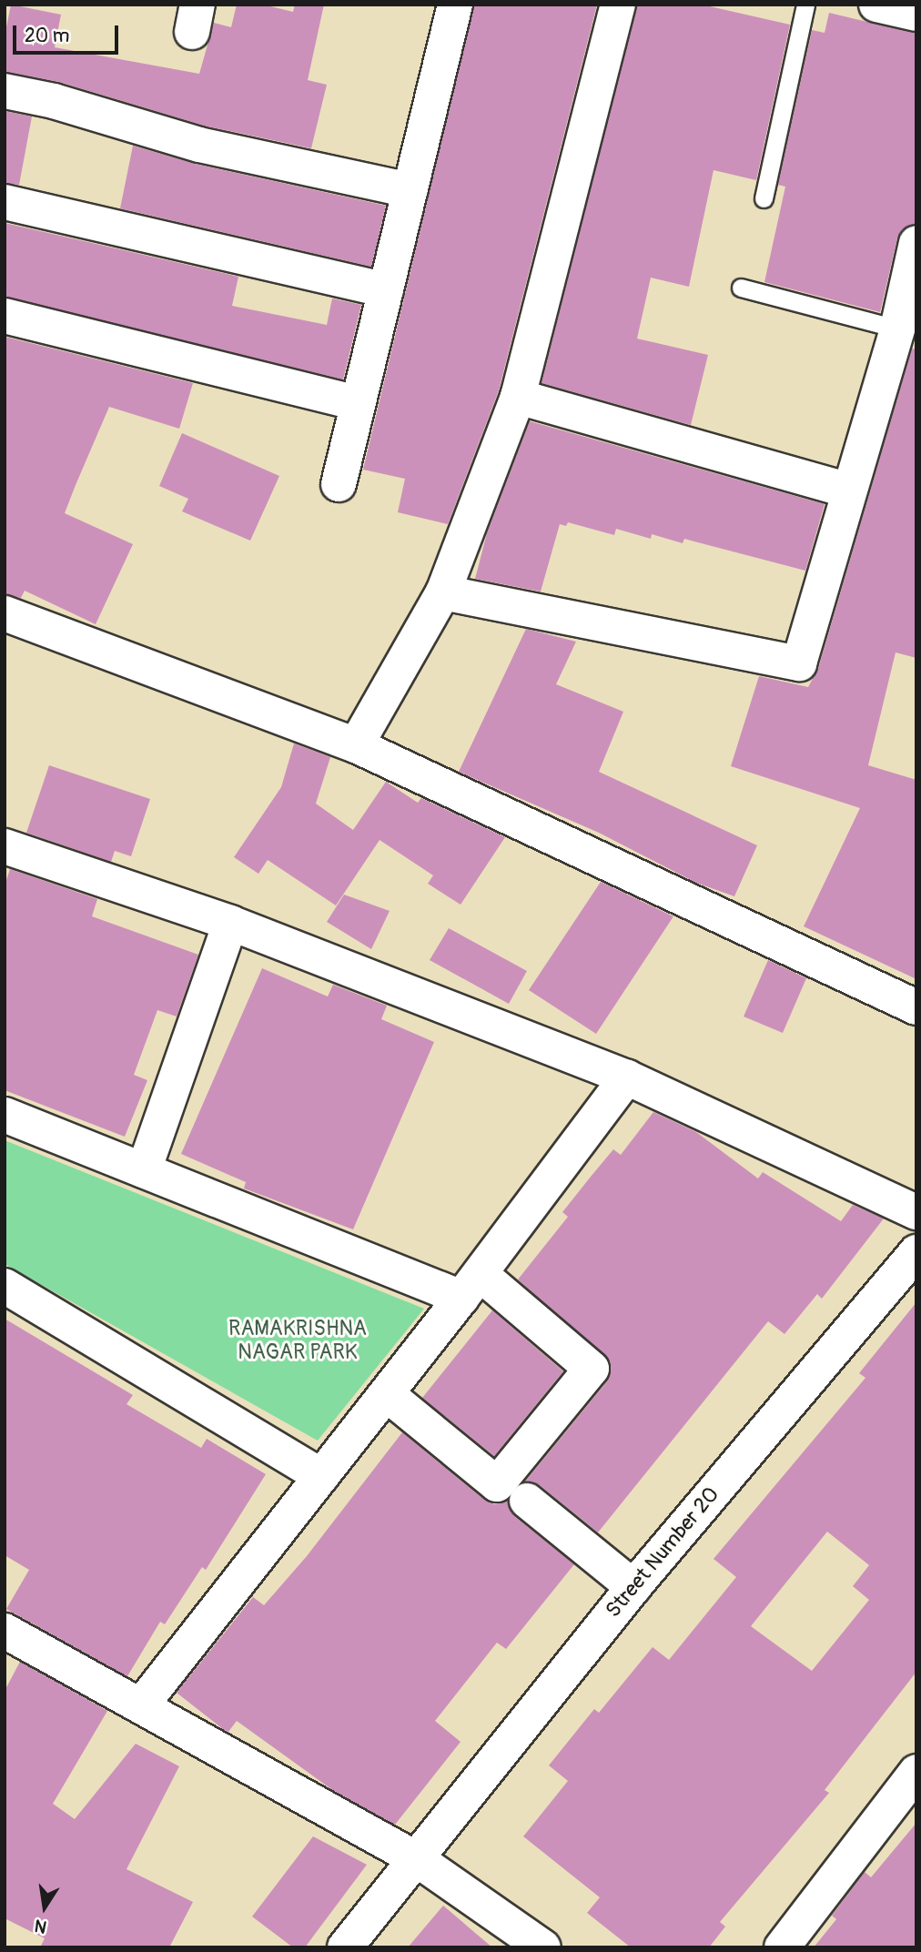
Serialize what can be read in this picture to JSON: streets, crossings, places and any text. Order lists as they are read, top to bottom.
{
  "streets": {
    "street": ["Street Number 20"]
  },
  "parks": ["RAMAKRISHNA NAGAR PARK"],
  "scale_bar": "20 m",
  "north": "bottom"
}
